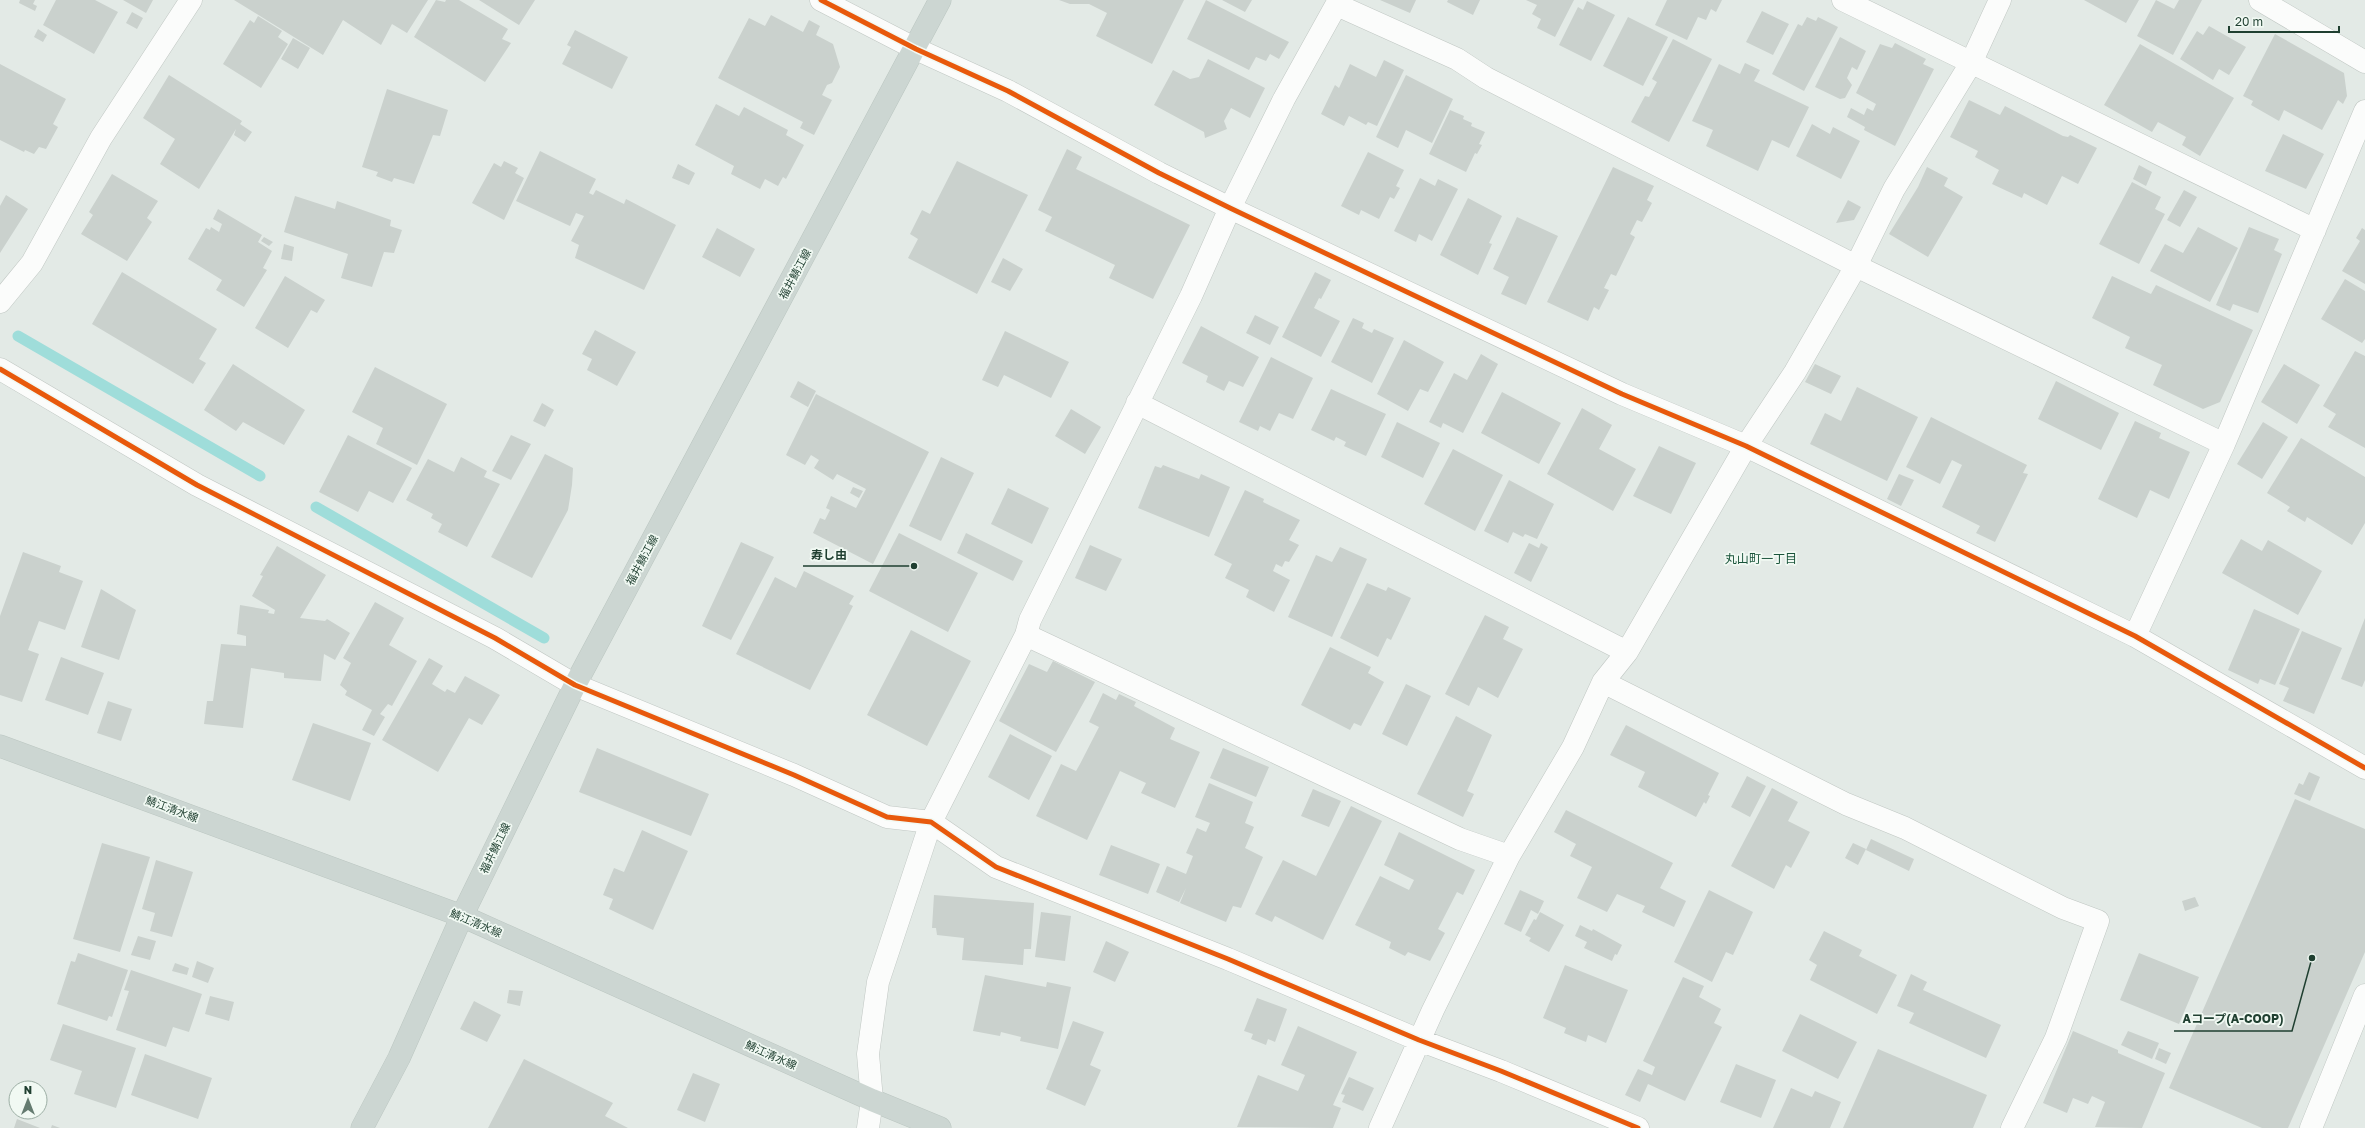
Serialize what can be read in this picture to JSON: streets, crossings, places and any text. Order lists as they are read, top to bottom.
{
  "streets": {
    "main road": ["福井鯖江線", "鯖江清水線"]
  },
  "crossings": [
    ["福井鯖江線", "鯖江清水線"]
  ],
  "districts": ["丸山町一丁目"],
  "places": ["寿し由", "Aコープ(A-COOP)"],
  "scale_bar": "20 m",
  "north": "top"
}
